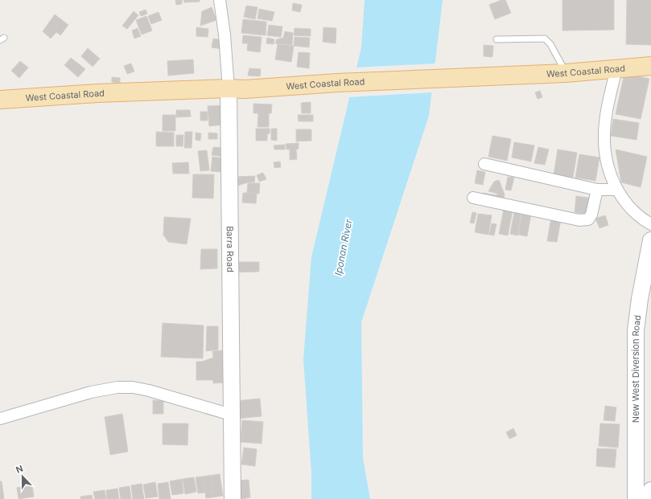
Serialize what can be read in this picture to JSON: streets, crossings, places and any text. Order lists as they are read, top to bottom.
{
  "streets": {
    "main road": ["West Coastal Road"],
    "street": ["Barra Road", "New West Diversion Road"]
  },
  "crossings": [
    ["West Coastal Road", "Barra Road"]
  ],
  "water": ["Iponan River"],
  "north": "top"
}
